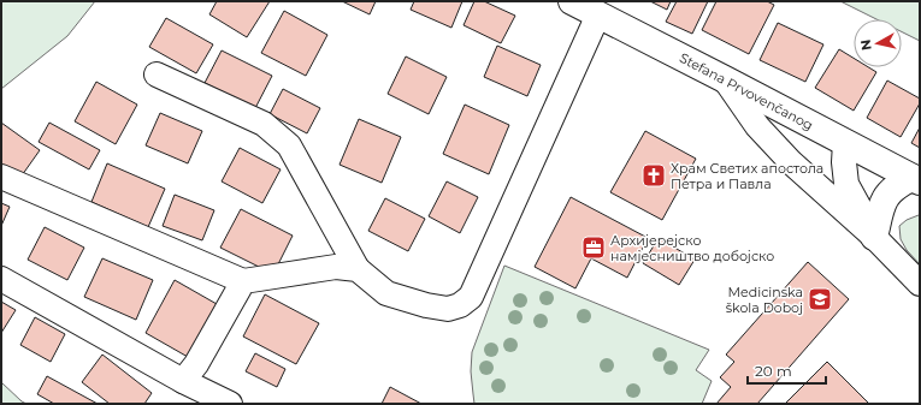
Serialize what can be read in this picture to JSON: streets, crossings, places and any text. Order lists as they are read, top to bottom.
{
  "streets": {
    "street": ["Stefana Prvovenčanog"]
  },
  "places": {
    "church": ["Храм Светих апостола Петра и Павла"],
    "office": ["Архијерејско намјесништво добојско"],
    "school or university": ["Medicinska škola Doboj"]
  },
  "scale_bar": "20 m",
  "north": "left"
}
